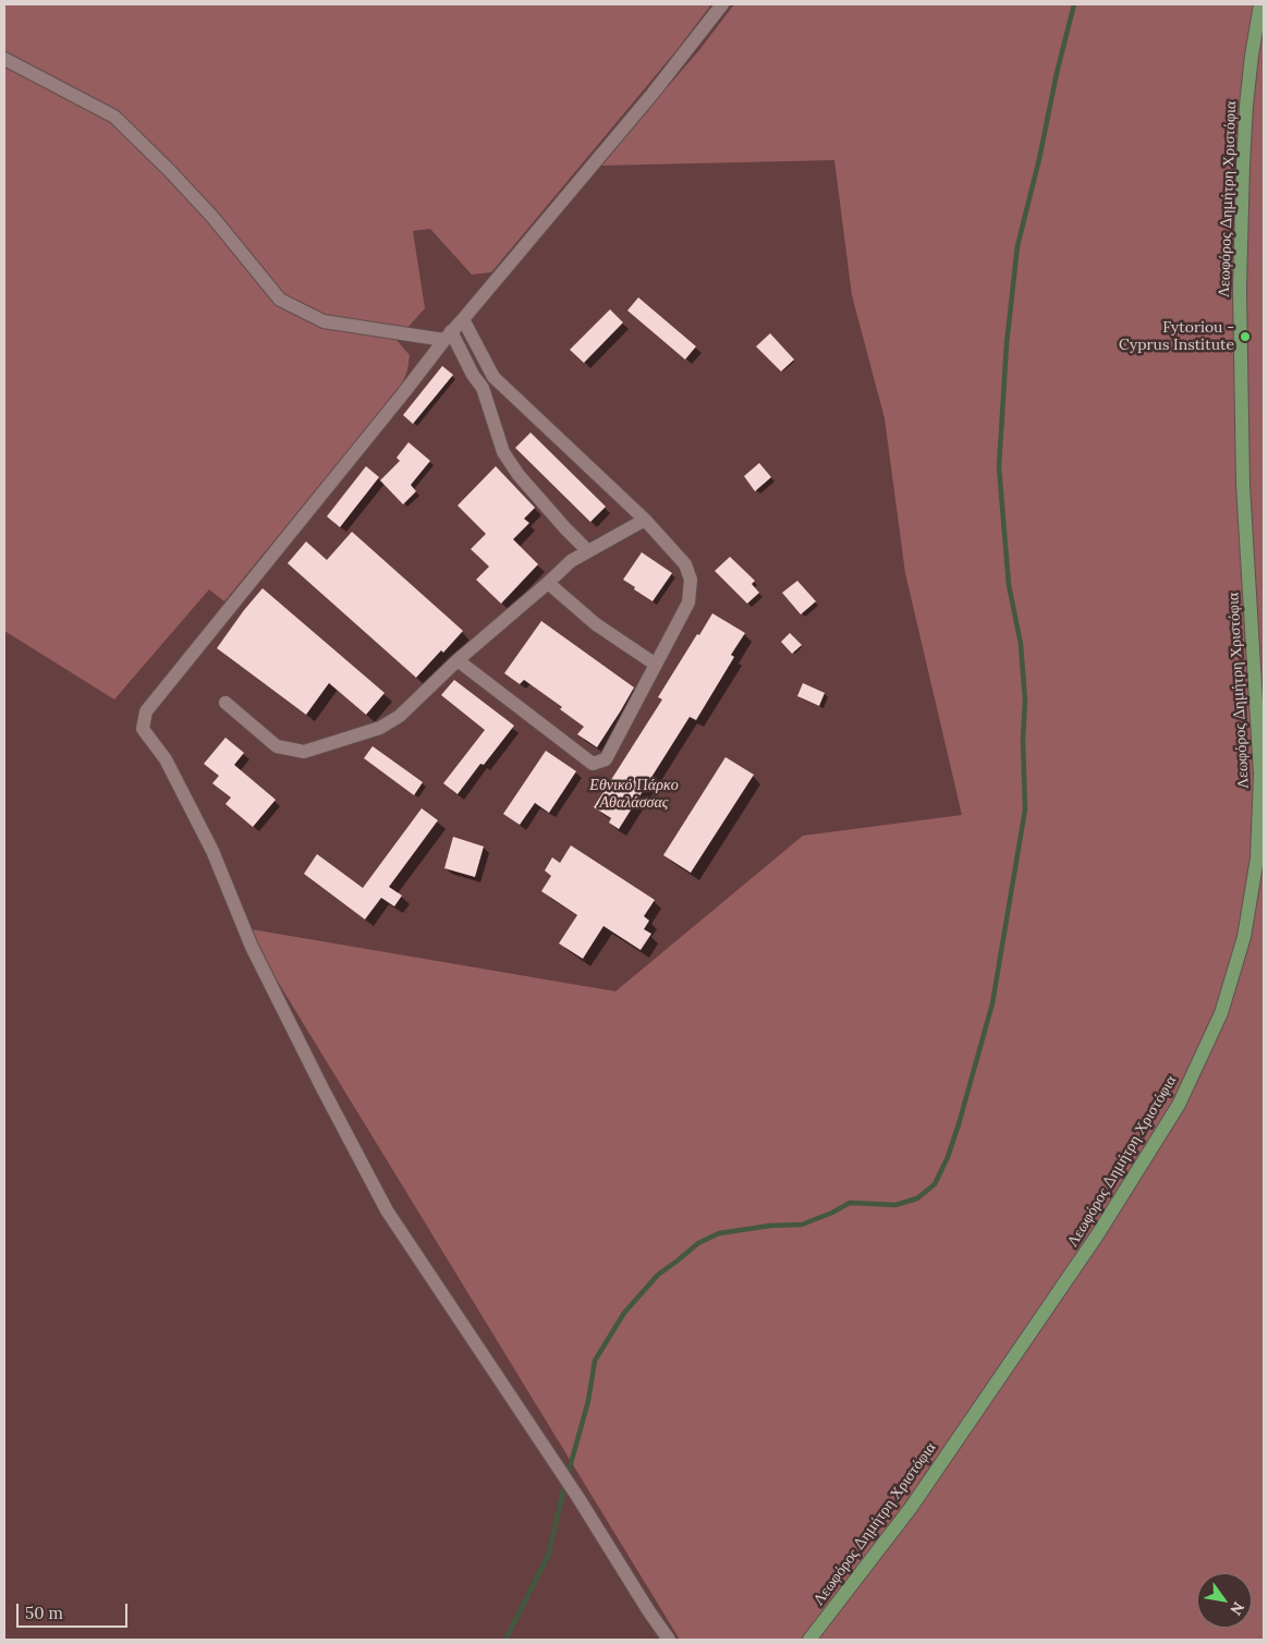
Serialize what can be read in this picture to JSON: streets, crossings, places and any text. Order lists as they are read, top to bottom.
{
  "streets": {
    "main road": ["Λεωφόρος Δημήτρη Χριστόφια"]
  },
  "parks": ["Εθνικό Πάρκο Αθαλάσσας"],
  "places": ["Fytoriou - Cyprus Institute"],
  "scale_bar": "50 m",
  "north": "bottom right"
}
